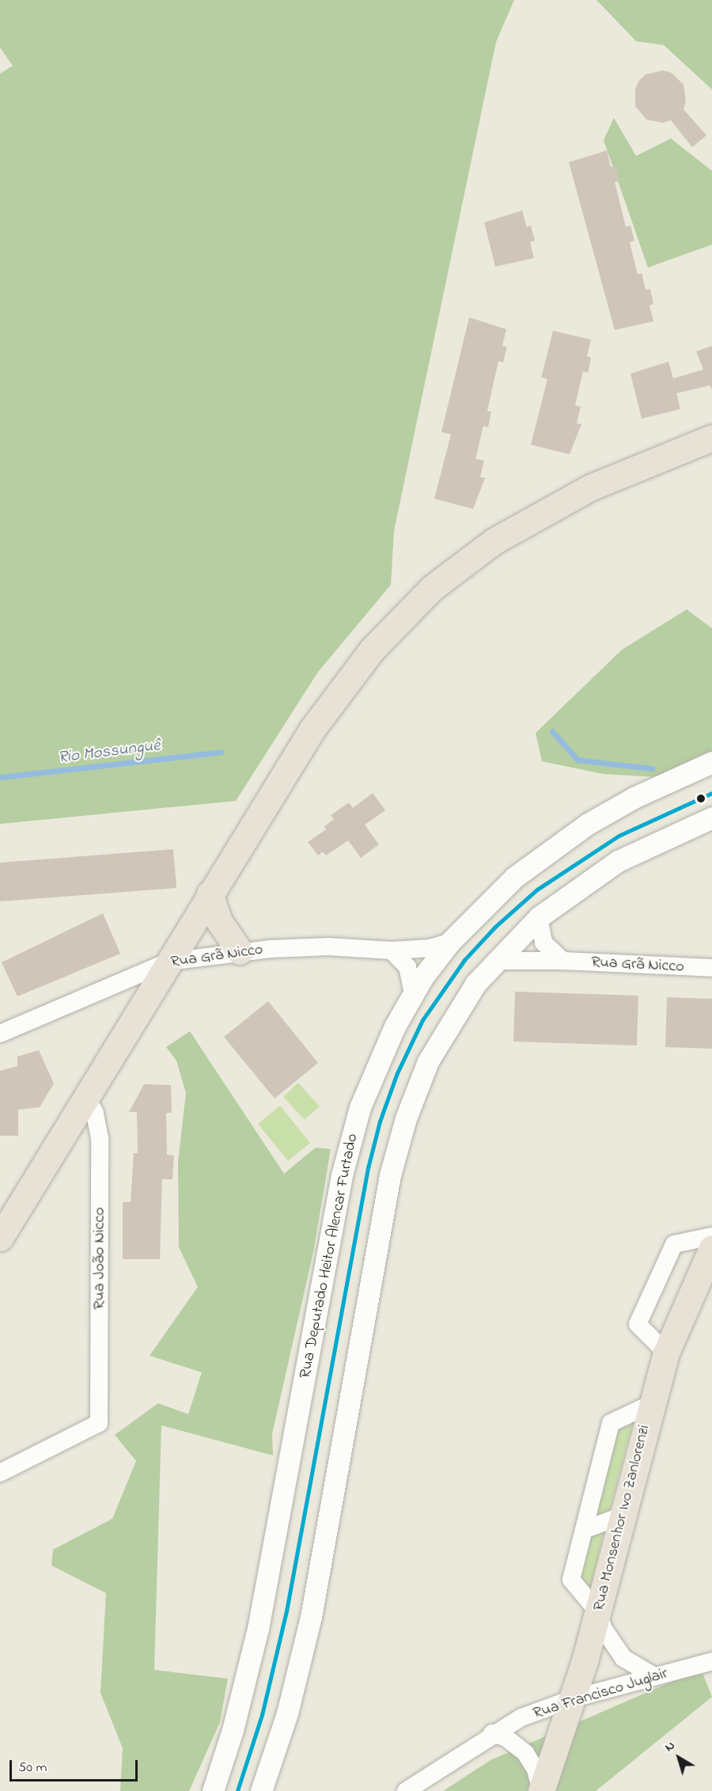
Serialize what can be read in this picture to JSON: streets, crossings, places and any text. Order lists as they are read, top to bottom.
{
  "streets": {
    "main road": ["Rua Monsenhor Ivo Zanlorenzi"],
    "street": [
      "Rua Grã Nicco",
      "Rua Deputado Heitor Alencar Furtado",
      "Rua João Nicco",
      "Rua Francisco Juglair"
    ]
  },
  "crossings": [
    ["Rua Grã Nicco", "Rua Deputado Heitor Alencar Furtado"],
    ["Rua Monsenhor Ivo Zanlorenzi", "Rua Francisco Juglair"]
  ],
  "water": ["Rio Mossunguê"],
  "scale_bar": "50 m",
  "north": "top left"
}
